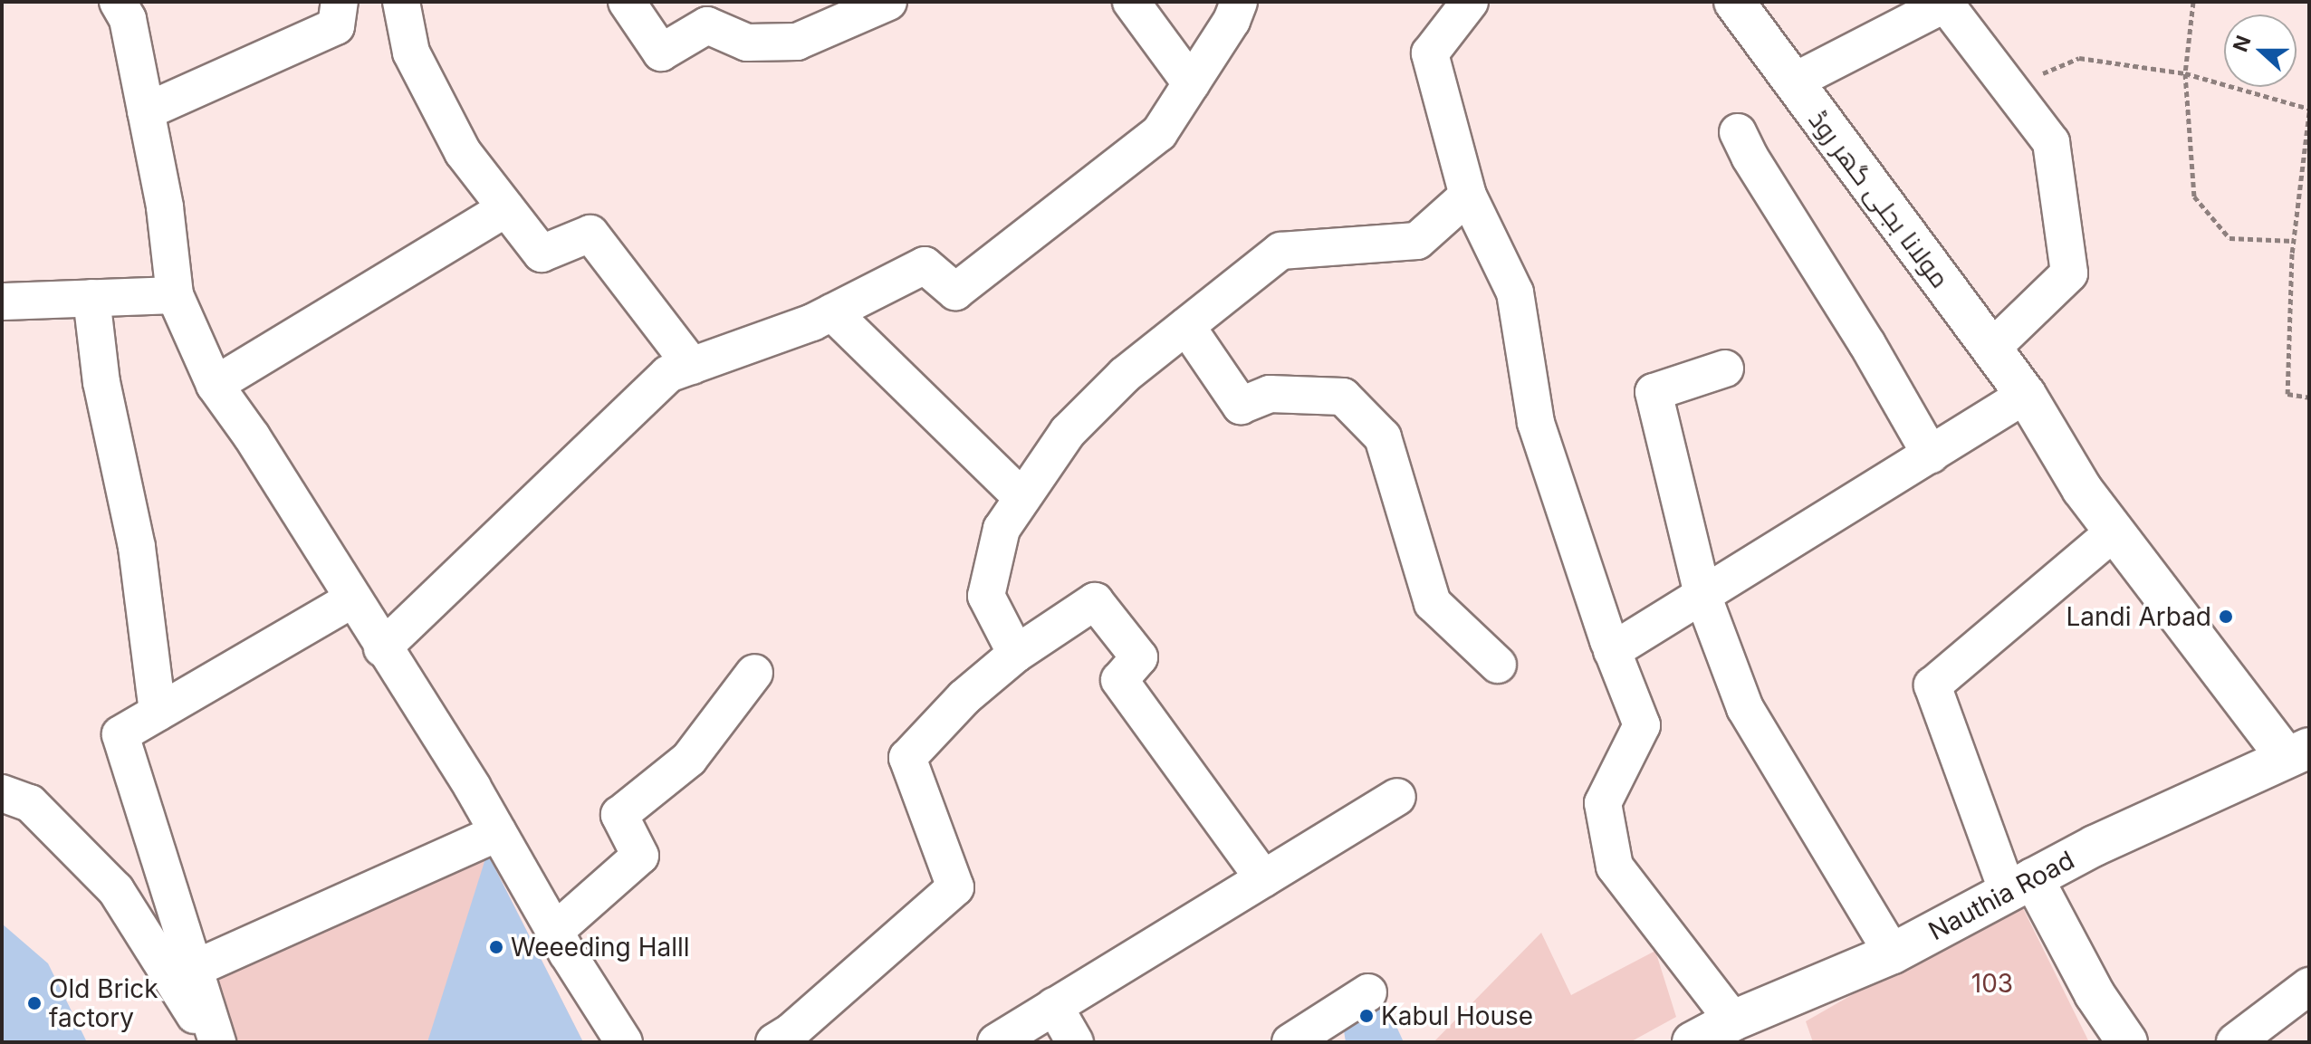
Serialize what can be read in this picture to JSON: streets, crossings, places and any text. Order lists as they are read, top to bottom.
{
  "streets": {
    "street": ["مولانا بجلی گھر روڈ", "Nauthia Road"]
  },
  "crossings": [
    ["مولانا بجلی گھر روڈ", "Nauthia Road"]
  ],
  "parks": ["103"],
  "places": [
    "Landi Arbad",
    "Weeeding Halll",
    "Old Brick factory",
    "Kabul House"
  ],
  "north": "left"
}
